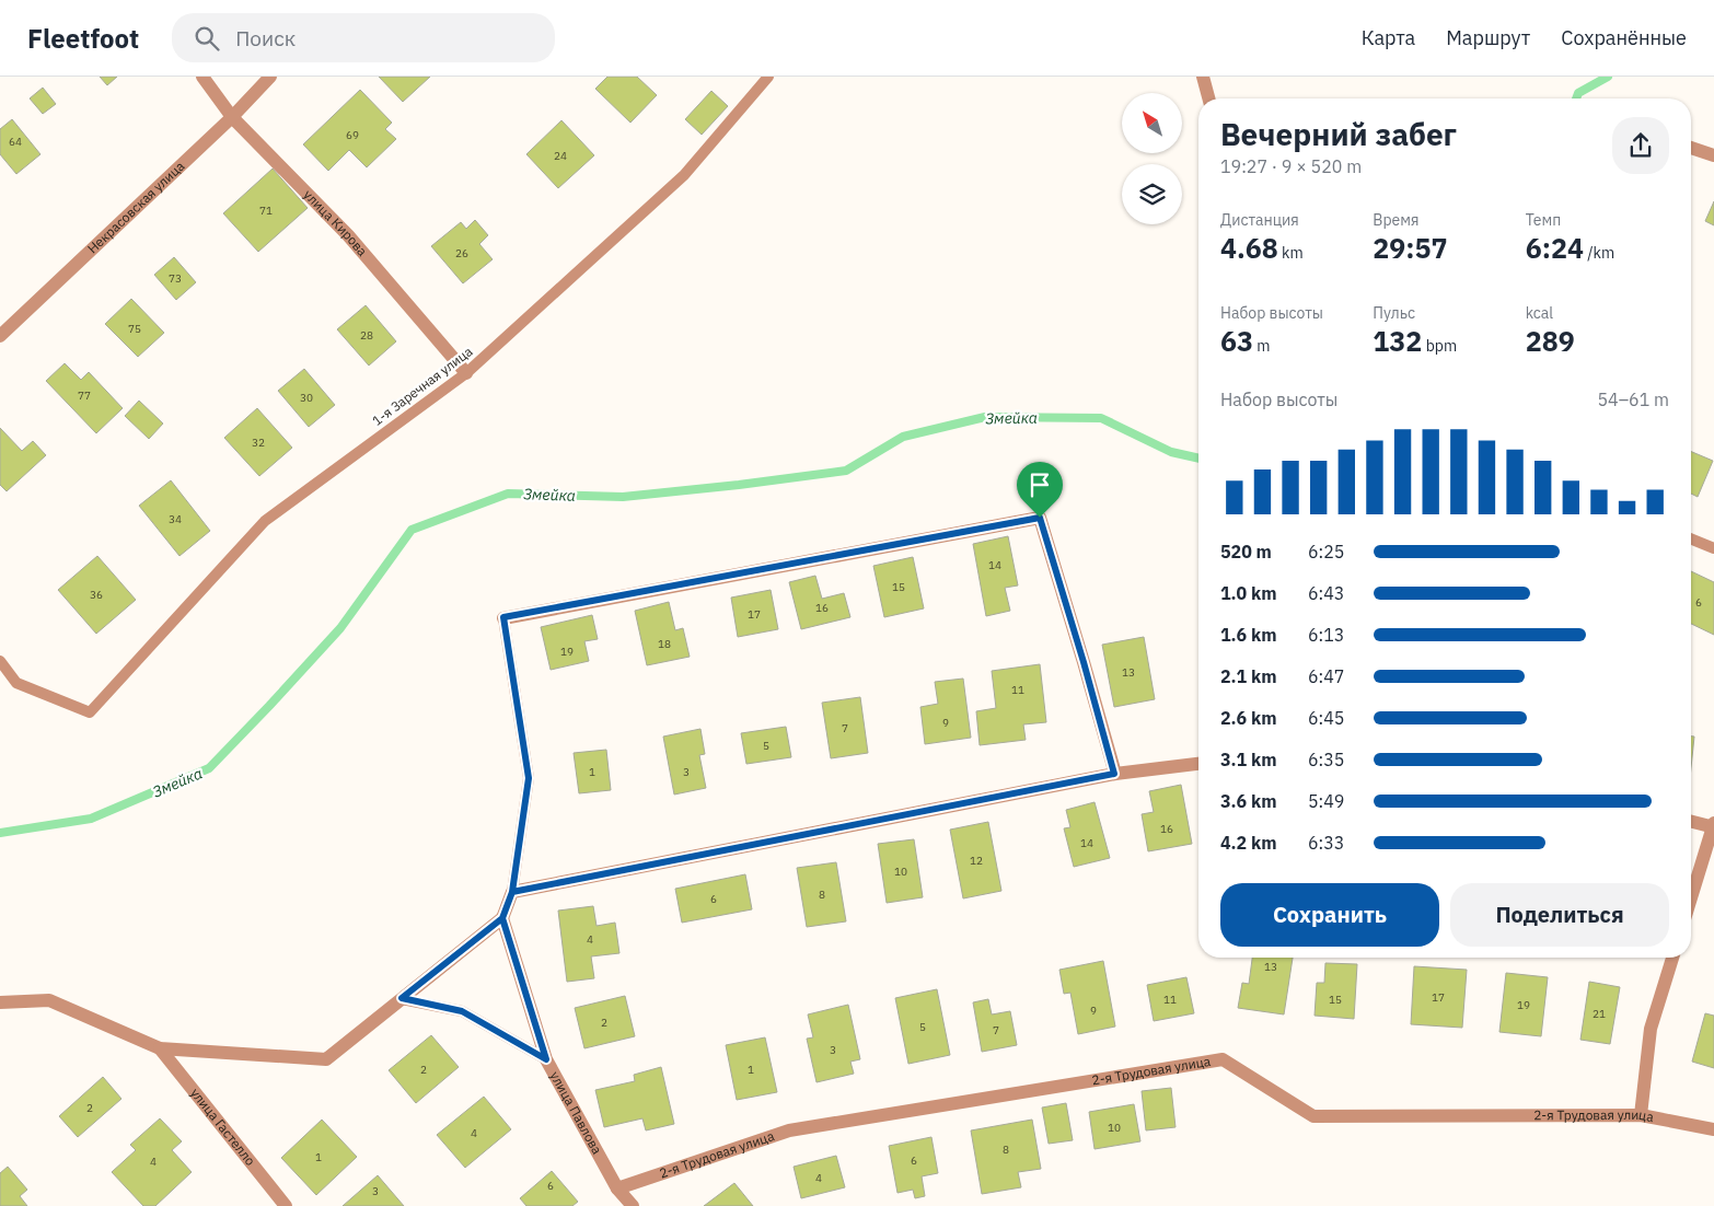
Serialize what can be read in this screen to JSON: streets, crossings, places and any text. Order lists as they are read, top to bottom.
{
  "streets": {
    "street": [
      "Некрасовская улица",
      "улица Кирова",
      "2-я Трудовая улица",
      "улица Павлова",
      "улица Гастелло"
    ],
    "lane": ["1-я Заречная улица"]
  },
  "crossings": [
    ["Некрасовская улица", "улица Кирова"],
    ["улица Кирова", "1-я Заречная улица"],
    ["2-я Трудовая улица", "улица Павлова"]
  ],
  "water": ["Змейка"],
  "house_numbers": [
    "69",
    "64",
    "24",
    "71",
    "26",
    "73",
    "75",
    "28",
    "77",
    "30",
    "32",
    "34",
    "14",
    "15",
    "36",
    "6",
    "16",
    "17",
    "18",
    "19",
    "13",
    "11",
    "9",
    "7",
    "5",
    "1",
    "3",
    "16",
    "14",
    "12",
    "10",
    "8",
    "6",
    "4",
    "13",
    "17",
    "11",
    "15",
    "19",
    "9",
    "21",
    "2",
    "5",
    "7",
    "3",
    "2",
    "1",
    "2",
    "10",
    "4",
    "8",
    "1",
    "6",
    "4",
    "4",
    "6",
    "3"
  ],
  "north": "top left",
  "page": {
    "header": "Fleetfoot",
    "search": "Поиск",
    "nav": ["Карта", "Маршрут", "Сохранённые"],
    "heading": ["Вечерний забег", "19:27 · 9 × 520 m"],
    "stats": [
      ["Дистанция", "4.68 km"],
      ["Время", "29:57"],
      ["Темп", "6:24 /km"],
      ["Набор высоты", "63 m"],
      ["Пульс", "132 bpm"],
      ["kcal", "289"]
    ],
    "chart": ["Набор высоты", "54–61 m"],
    "list": [
      {
        "name": "520 m",
        "note": "6:25"
      },
      {
        "name": "1.0 km",
        "note": "6:43"
      },
      {
        "name": "1.6 km",
        "note": "6:13"
      },
      {
        "name": "2.1 km",
        "note": "6:47"
      },
      {
        "name": "2.6 km",
        "note": "6:45"
      },
      {
        "name": "3.1 km",
        "note": "6:35"
      },
      {
        "name": "3.6 km",
        "note": "5:49"
      },
      {
        "name": "4.2 km",
        "note": "6:33"
      }
    ],
    "buttons": ["Сохранить", "Поделиться"]
  }
}
